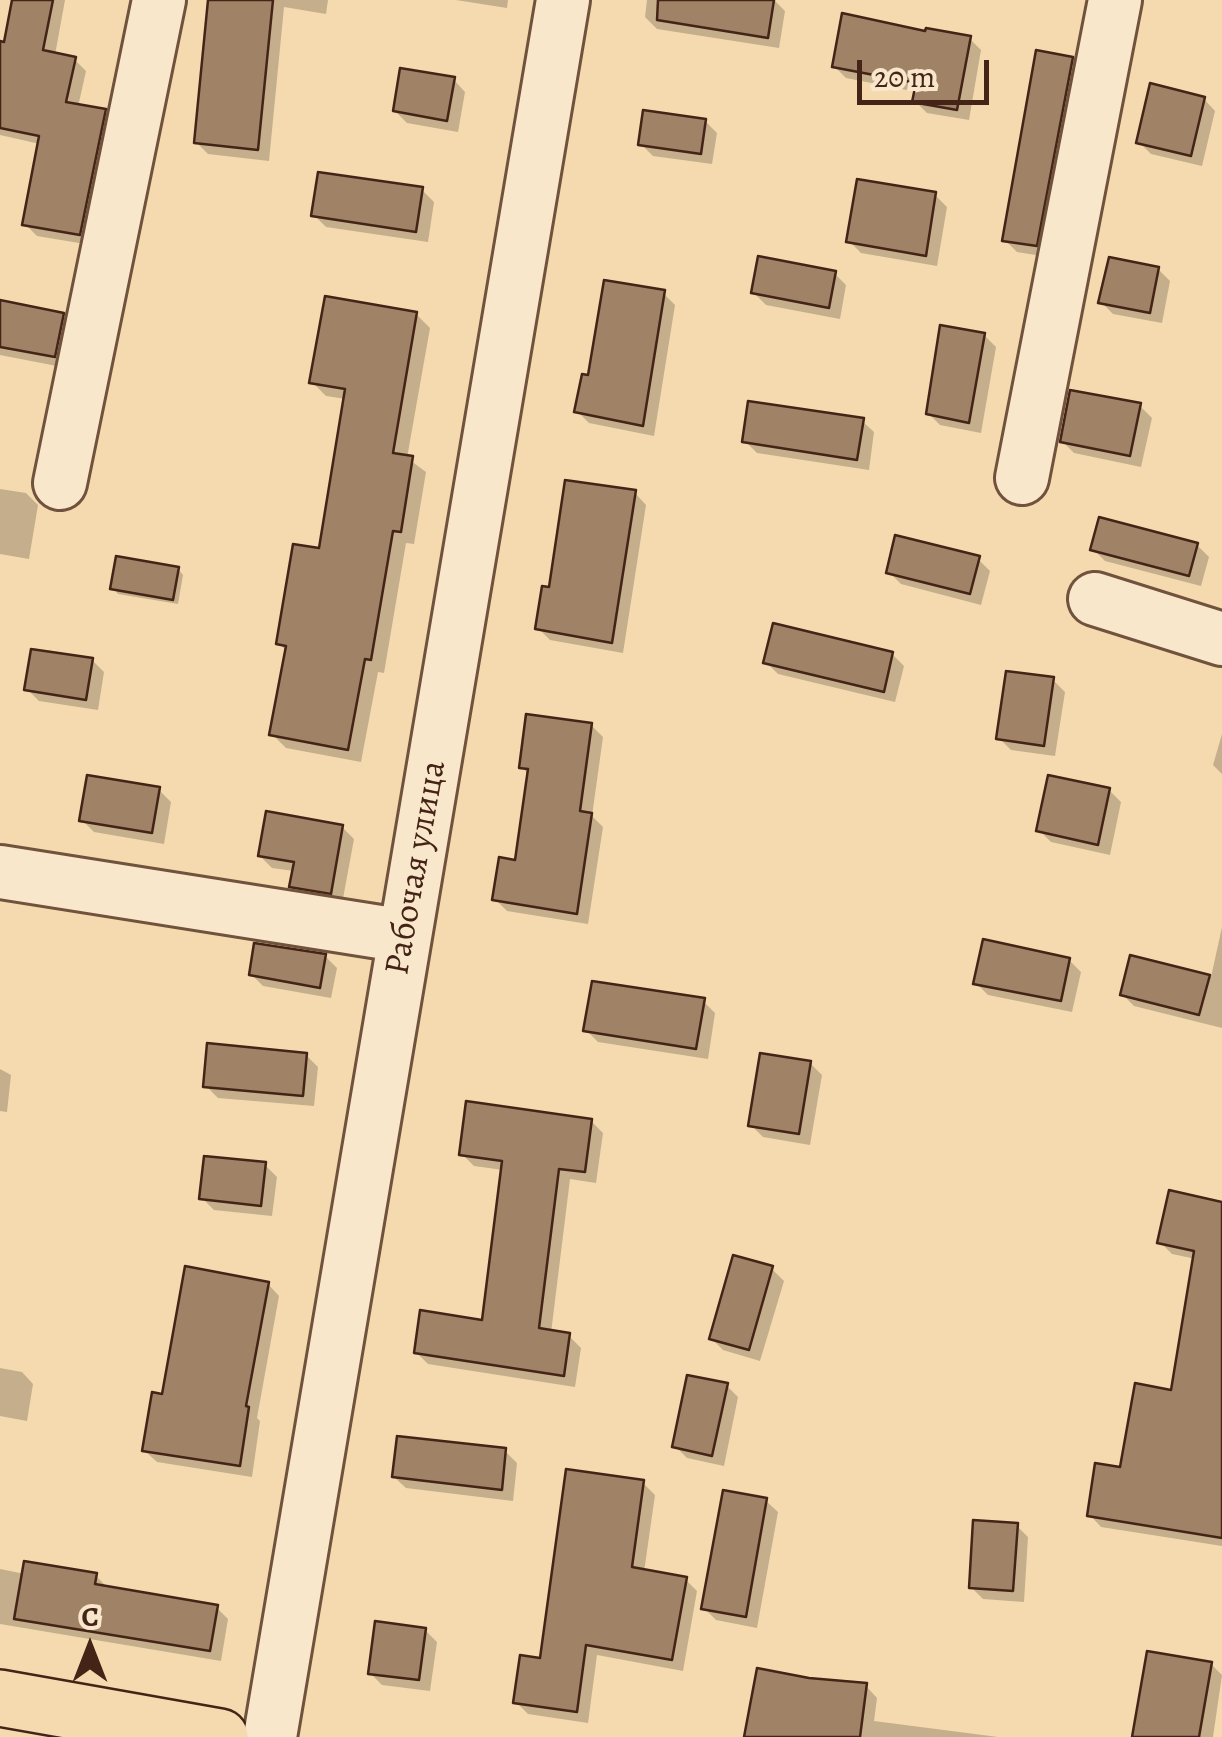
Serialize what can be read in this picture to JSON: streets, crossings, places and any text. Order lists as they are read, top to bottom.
{
  "streets": {
    "street": ["Рабочая улица"]
  },
  "scale_bar": "20 m",
  "north": "top"
}
